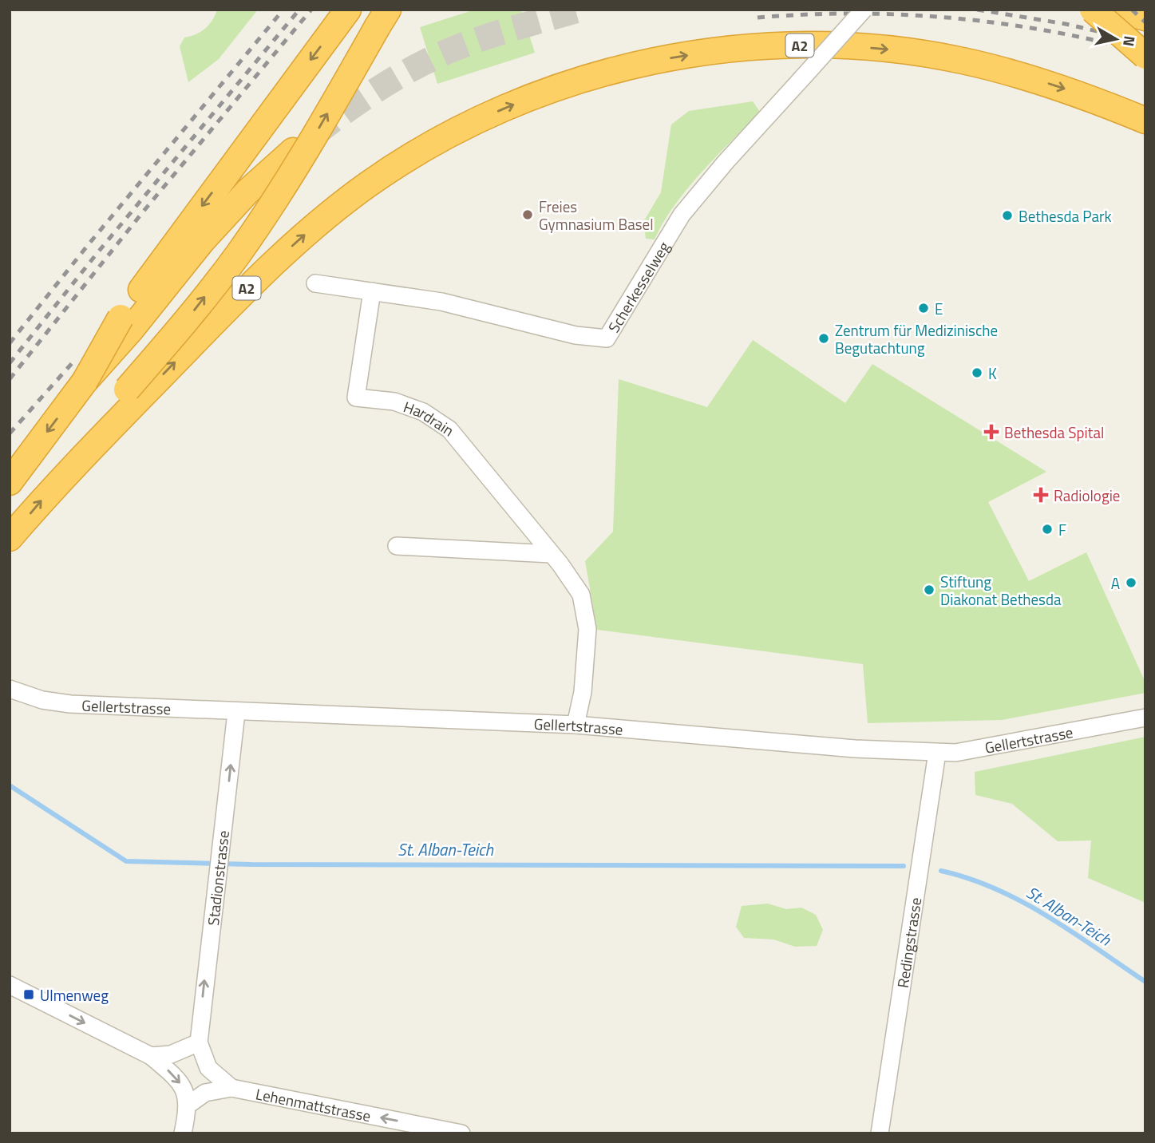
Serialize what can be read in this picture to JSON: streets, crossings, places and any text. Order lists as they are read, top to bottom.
{
  "streets": {
    "highway": ["A2"],
    "street": [
      "Scherkesselweg",
      "Hardrain",
      "Gellertstrasse",
      "Stadionstrasse",
      "Redingstrasse",
      "Lehenmattstrasse"
    ]
  },
  "crossings": [
    ["Scherkesselweg", "Hardrain"],
    ["Hardrain", "Gellertstrasse"],
    ["Gellertstrasse", "Stadionstrasse"],
    ["Gellertstrasse", "Redingstrasse"],
    ["Stadionstrasse", "Lehenmattstrasse"]
  ],
  "one_way": ["Stadionstrasse", "Lehenmattstrasse"],
  "water": ["St. Alban-Teich"],
  "places": {
    "other": [
      "Freies Gymnasium Basel",
      "Bethesda Park",
      "E",
      "Zentrum für Medizinische Begutachtung",
      "K",
      "F",
      "A",
      "Stiftung Diakonat Bethesda"
    ],
    "health": ["Bethesda Spital", "Radiologie"],
    "transit": ["Ulmenweg"]
  },
  "north": "right"
}
